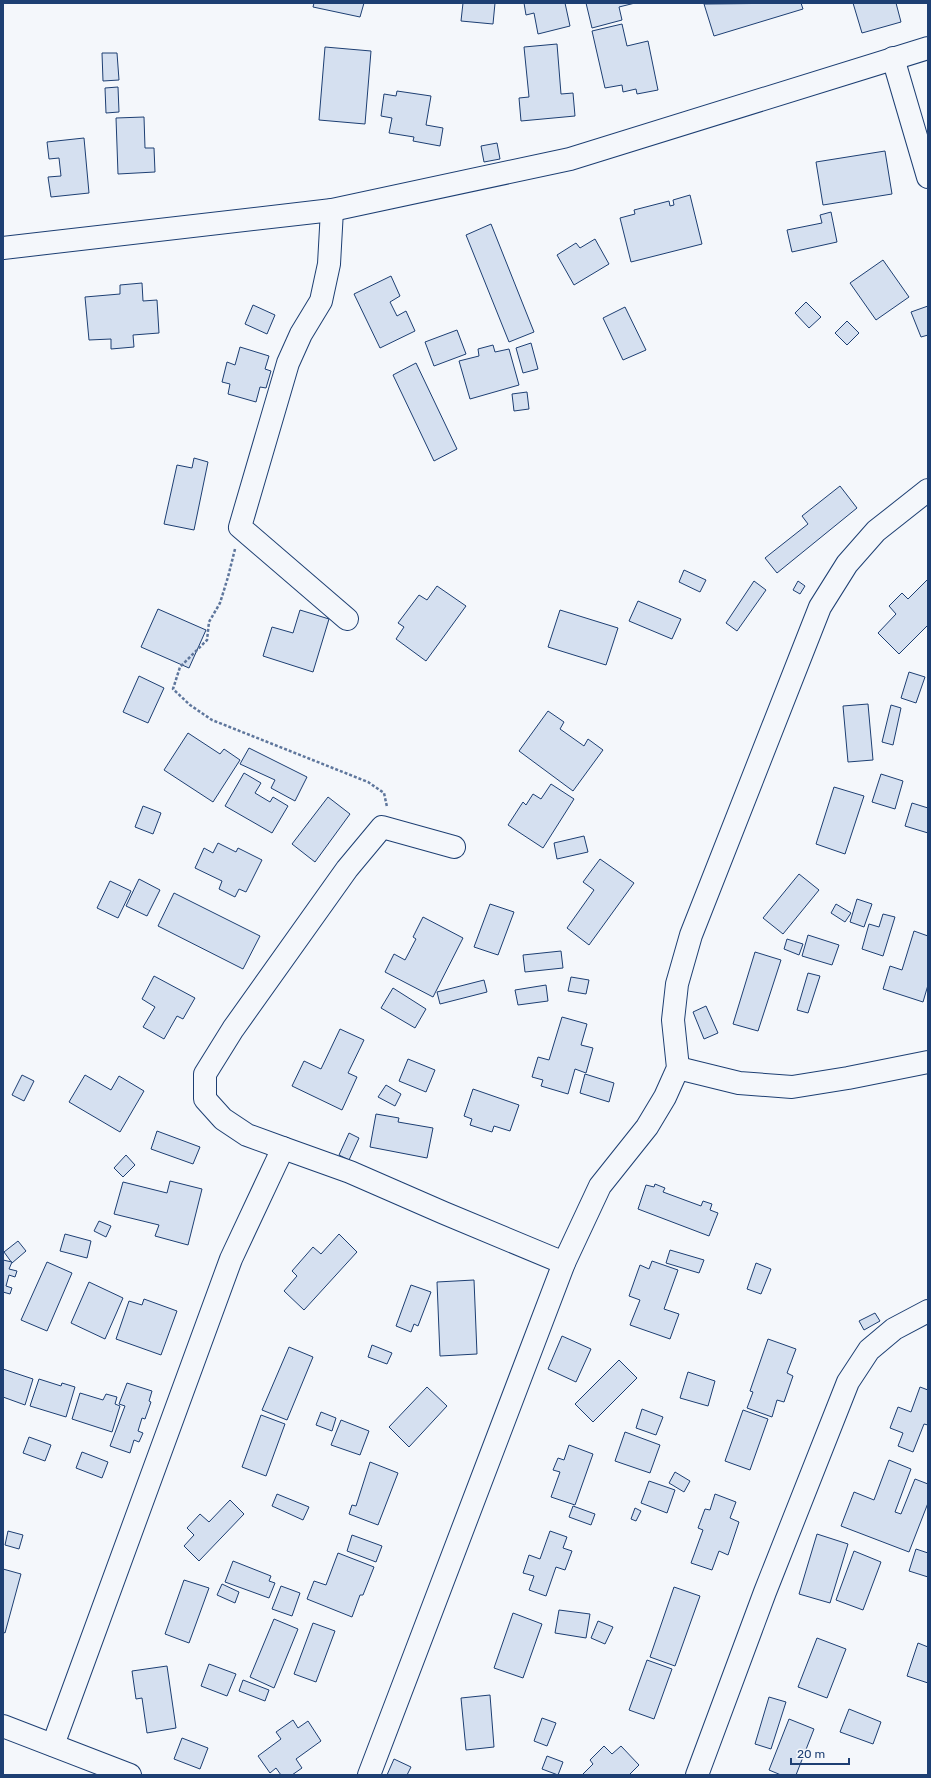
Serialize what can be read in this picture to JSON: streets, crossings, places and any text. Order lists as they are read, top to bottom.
{
  "scale_bar": "20 m"
}
